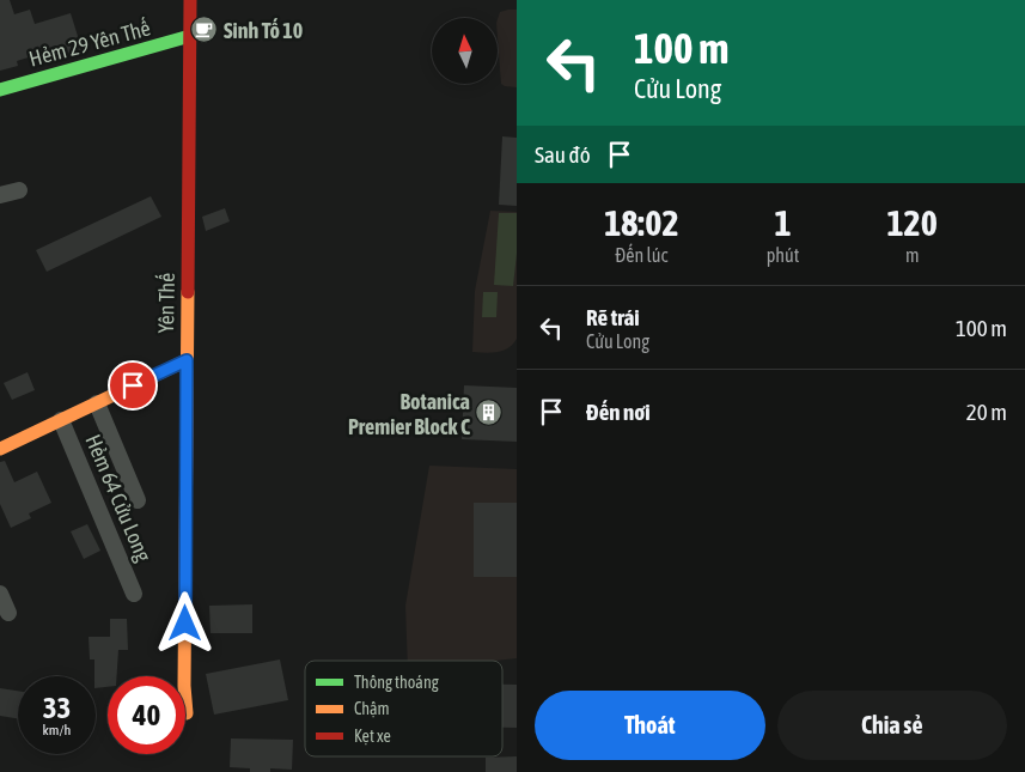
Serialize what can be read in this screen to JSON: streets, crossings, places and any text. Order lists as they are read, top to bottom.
{
  "streets": {
    "street": ["Hẻm 29 Yên Thế", "Yên Thế", "Hẻm 64 Cửu Long"]
  },
  "crossings": [
    ["Hẻm 29 Yên Thế", "Yên Thế"]
  ],
  "places": {
    "cafe": ["Sinh Tố 10"],
    "building": ["Botanica Premier Block C"]
  },
  "legend": ["Thông thoáng", "Chậm", "Kẹt xe"],
  "north": "top",
  "page": {
    "turn": ["100 m", "Cửu Long"],
    "then": "Sau đó",
    "eta": [
      "18:02",
      "Đến lúc",
      "1",
      "phút",
      "120",
      "m"
    ],
    "list": [
      {
        "name": "Rẽ trái",
        "note": "Cửu Long",
        "value": "100 m"
      },
      {
        "name": "Đến nơi",
        "value": "20 m"
      }
    ],
    "speed": "33 km/h",
    "limit": "40",
    "buttons": ["Thoát", "Chia sẻ"]
  }
}
